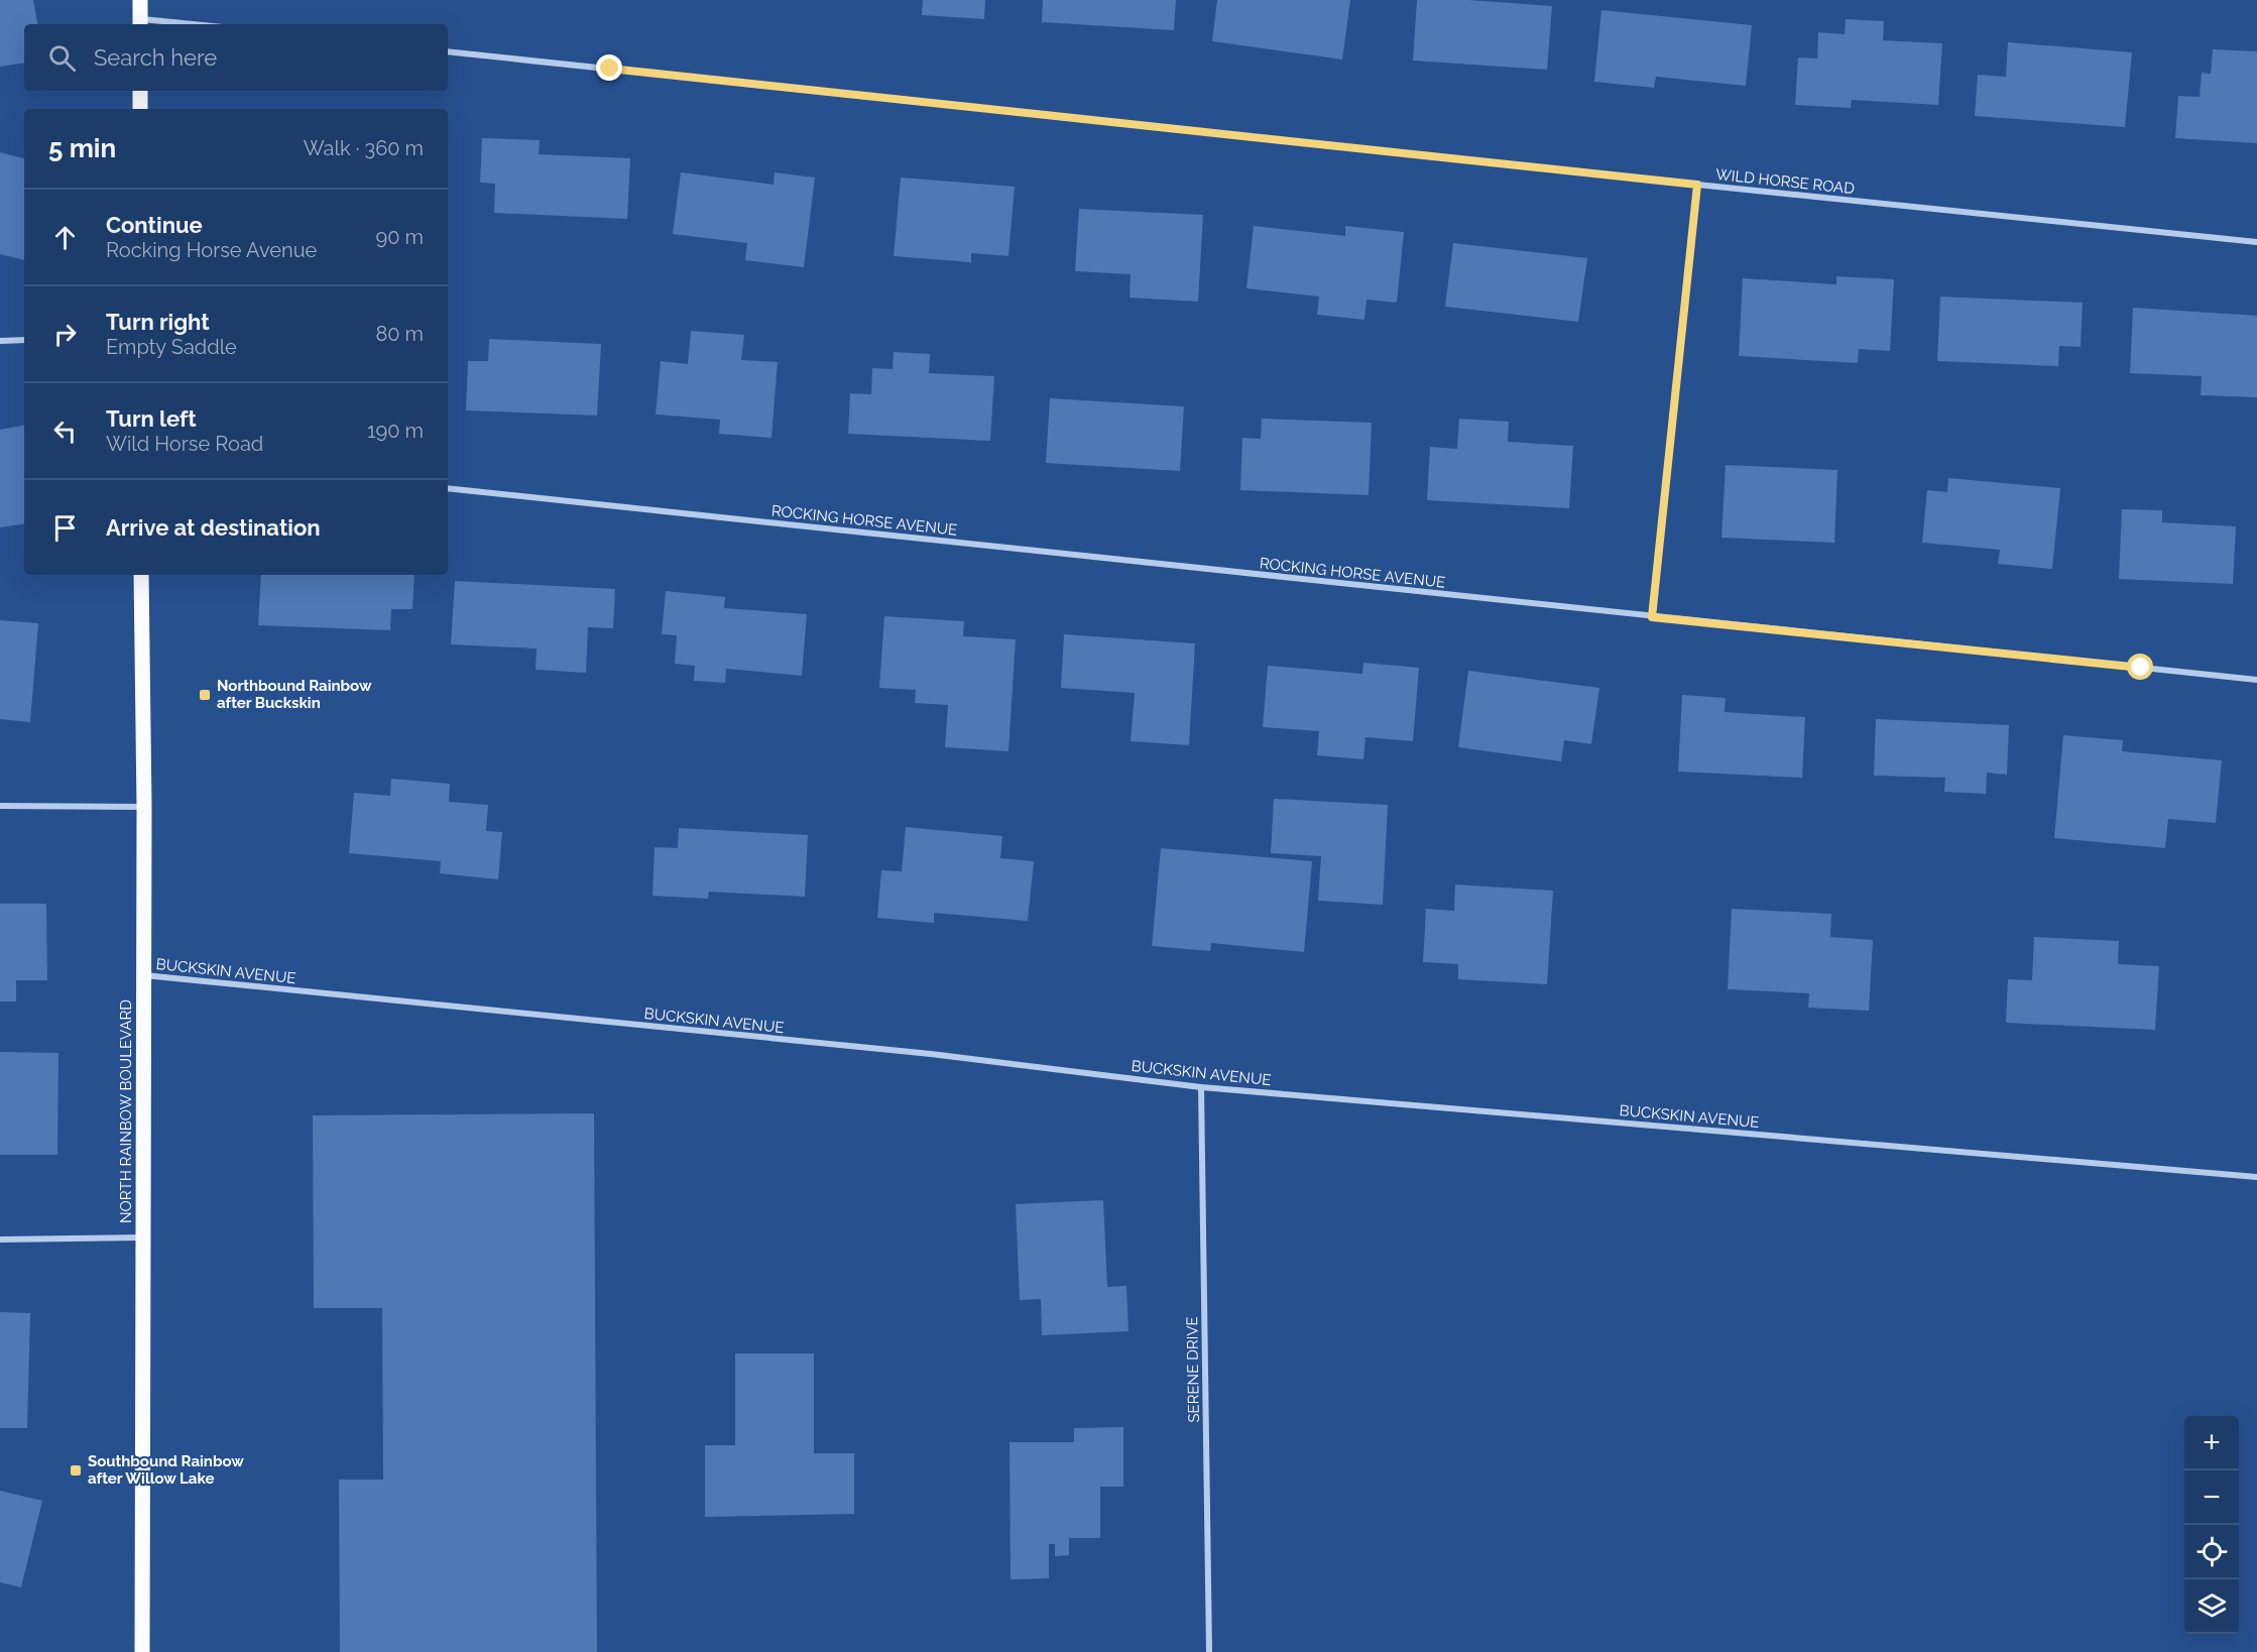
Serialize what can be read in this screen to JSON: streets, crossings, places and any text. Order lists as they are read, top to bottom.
{
  "streets": {
    "main road": ["NORTH RAINBOW BOULEVARD"],
    "street": [
      "WILD HORSE ROAD",
      "ROCKING HORSE AVENUE",
      "BUCKSKIN AVENUE",
      "SERENE DRIVE"
    ]
  },
  "crossings": [
    ["BUCKSKIN AVENUE", "NORTH RAINBOW BOULEVARD"],
    ["BUCKSKIN AVENUE", "SERENE DRIVE"]
  ],
  "places": {
    "transit": ["Northbound Rainbow after Buckskin", "Southbound Rainbow after Willow Lake"]
  },
  "page": {
    "search": "Search here",
    "heading": ["5 min", "Walk · 360 m"],
    "list": [
      ["Continue", "Rocking Horse Avenue", "90 m"],
      ["Turn right", "Empty Saddle", "80 m"],
      ["Turn left", "Wild Horse Road", "190 m"],
      "Arrive at destination"
    ],
    "map_buttons": ["+", "−"]
  }
}
